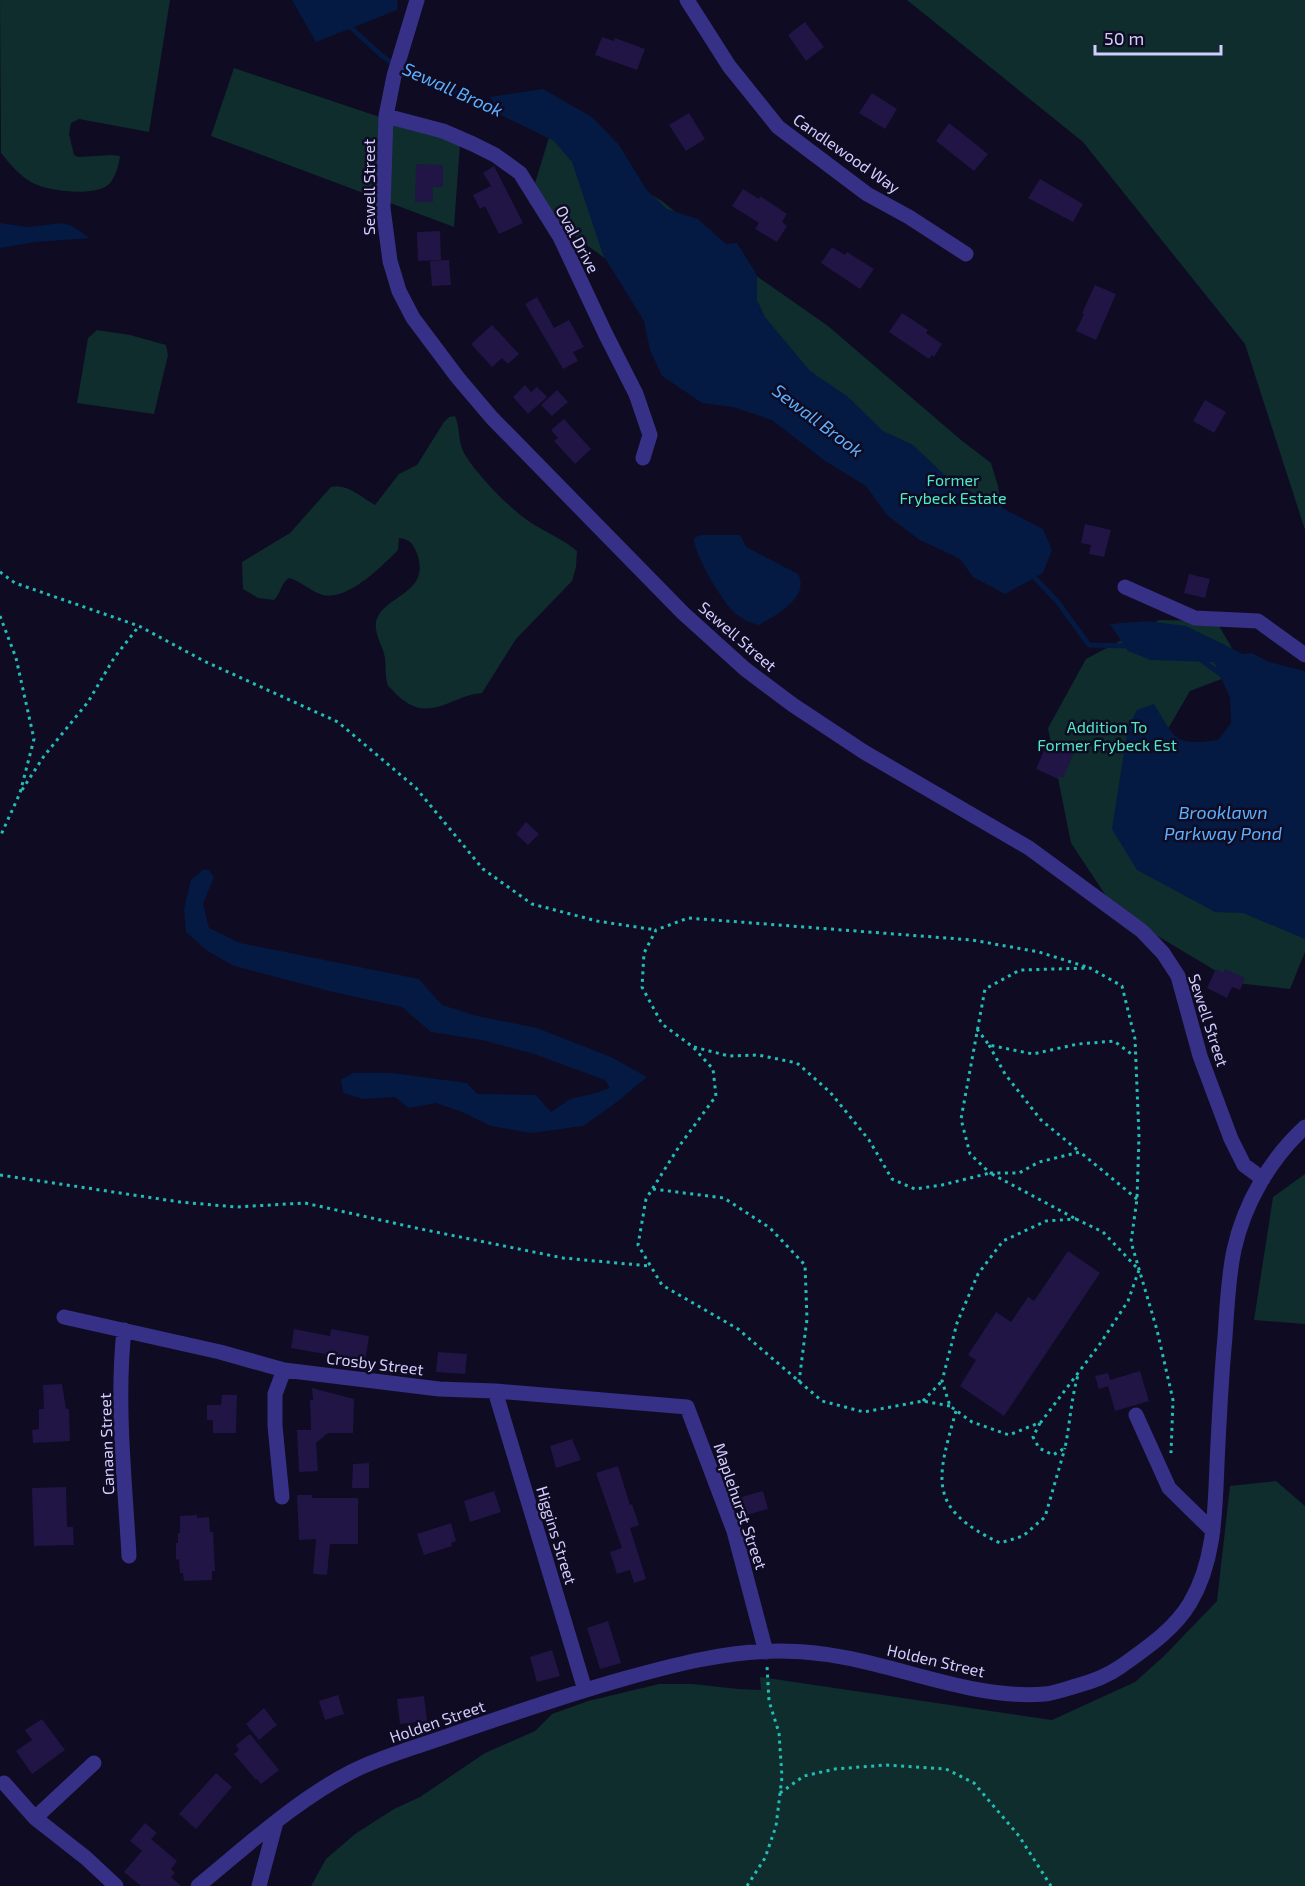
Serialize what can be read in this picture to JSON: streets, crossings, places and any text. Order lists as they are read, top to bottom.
{
  "streets": {
    "street": [
      "Candlewood Way",
      "Sewell Street",
      "Oval Drive",
      "Crosby Street",
      "Canaan Street",
      "Maplehurst Street",
      "Higgins Street",
      "Holden Street"
    ]
  },
  "crossings": [
    ["Sewell Street", "Oval Drive"],
    ["Sewell Street", "Holden Street"],
    ["Crosby Street", "Canaan Street"],
    ["Crosby Street", "Maplehurst Street"],
    ["Crosby Street", "Higgins Street"],
    ["Maplehurst Street", "Holden Street"],
    ["Higgins Street", "Holden Street"]
  ],
  "water": ["Sewall Brook", "Brooklawn Parkway Pond"],
  "parks": ["Former Frybeck Estate", "Addition To Former Frybeck Est"],
  "scale_bar": "50 m"
}
